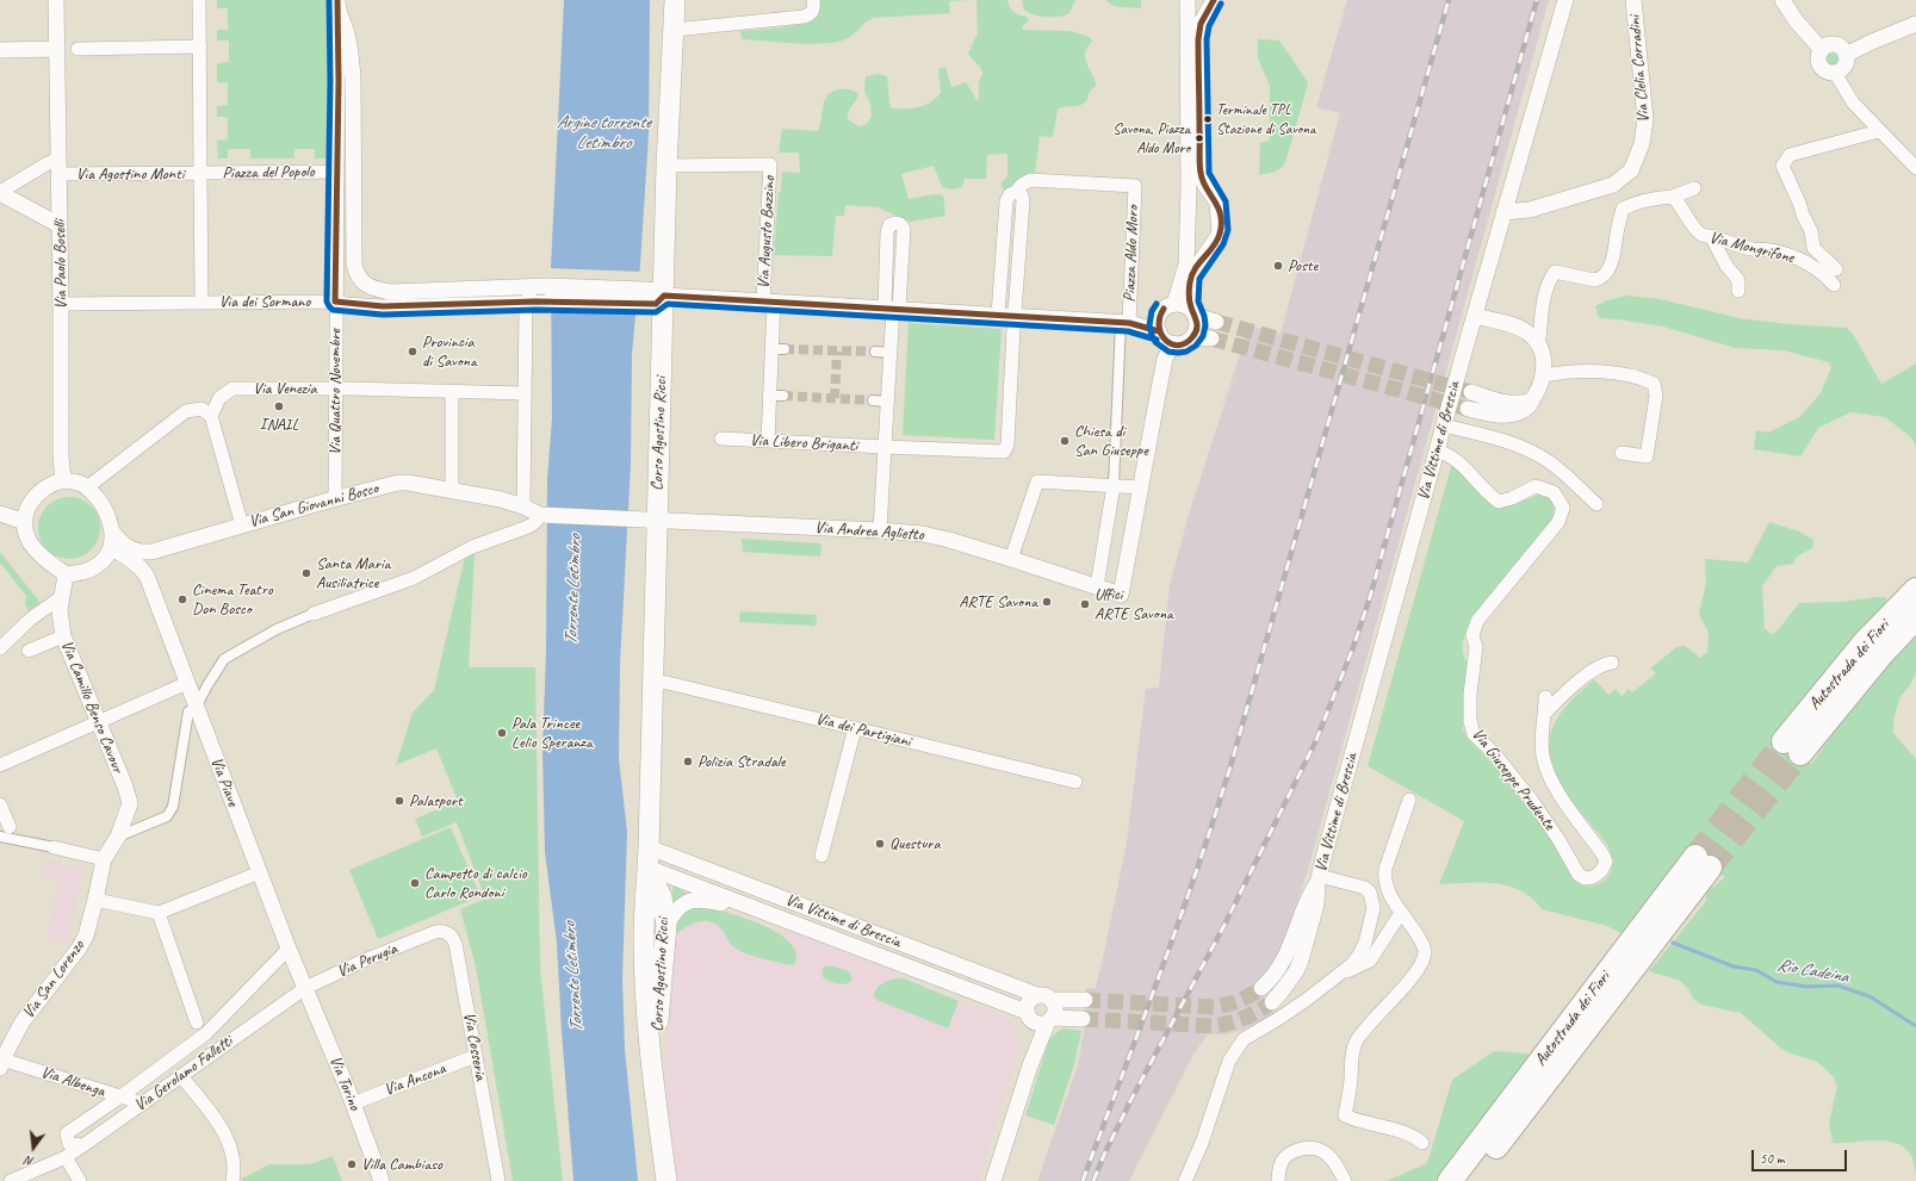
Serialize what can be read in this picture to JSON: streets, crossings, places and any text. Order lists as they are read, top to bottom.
{
  "streets": {
    "highway": ["Autostrada dei Fiori"],
    "main road": ["Corso Agostino Ricci"],
    "street": [
      "Via Clelia Corradini",
      "Piazza del Popolo",
      "Via Agostino Monti",
      "Via Augusto Bazzino",
      "Via Mongrifone",
      "Piazza Aldo Moro",
      "Via Paolo Boselli",
      "Via dei Sormano",
      "Via Venezia",
      "Via Quattro Novembre",
      "Via Vittime di Brescia",
      "Via Libero Briganti",
      "Via San Giovanni Bosco",
      "Via Andrea Aglietto",
      "Via Camillo Benso Cavour",
      "Via dei Partigiani",
      "Via Giuseppe Prudente",
      "Via Piave",
      "Via Perugia",
      "Via San Lorenzo",
      "Via Cosseria",
      "Via Gerolamo Falletti",
      "Via Ancona",
      "Via Albenga",
      "Via Torino"
    ]
  },
  "crossings": [
    ["Via Clelia Corradini", "Via Vittime di Brescia"],
    ["Piazza del Popolo", "Via Agostino Monti"],
    ["Piazza del Popolo", "Via dei Sormano"],
    ["Piazza del Popolo", "Via Quattro Novembre"],
    ["Via Agostino Monti", "Via Paolo Boselli"],
    ["Via Augusto Bazzino", "Corso Agostino Ricci"],
    ["Via Augusto Bazzino", "Via Libero Briganti"],
    ["Via Paolo Boselli", "Via dei Sormano"],
    ["Via Paolo Boselli", "Via San Giovanni Bosco"],
    ["Via Paolo Boselli", "Via Camillo Benso Cavour"],
    ["Via Paolo Boselli", "Via Piave"],
    ["Via dei Sormano", "Via Quattro Novembre"],
    ["Via dei Sormano", "Corso Agostino Ricci"],
    ["Via Venezia", "Via Quattro Novembre"],
    ["Via Quattro Novembre", "Via San Giovanni Bosco"],
    ["Corso Agostino Ricci", "Via Vittime di Brescia"],
    ["Corso Agostino Ricci", "Via Andrea Aglietto"],
    ["Corso Agostino Ricci", "Via dei Partigiani"],
    ["Via Vittime di Brescia", "Via Giuseppe Prudente"],
    ["Via San Giovanni Bosco", "Via Andrea Aglietto"],
    ["Via San Giovanni Bosco", "Via Camillo Benso Cavour"],
    ["Via San Giovanni Bosco", "Via Piave"],
    ["Via Camillo Benso Cavour", "Via Piave"],
    ["Via Camillo Benso Cavour", "Via San Lorenzo"],
    ["Via Piave", "Via Perugia"],
    ["Via Piave", "Via Gerolamo Falletti"],
    ["Via Piave", "Via Torino"],
    ["Via Perugia", "Via Cosseria"],
    ["Via Perugia", "Via Gerolamo Falletti"],
    ["Via Perugia", "Via Torino"],
    ["Via San Lorenzo", "Via Albenga"],
    ["Via Cosseria", "Via Ancona"],
    ["Via Gerolamo Falletti", "Via Albenga"],
    ["Via Gerolamo Falletti", "Via Torino"],
    ["Via Ancona", "Via Torino"]
  ],
  "water": ["Argine torrente Letimbro", "Torrente Letimbro", "Rio Cadeina"],
  "places": [
    "Terminale TPL Stazione di Savona",
    "Savona, Piazza Aldo Moro",
    "Poste",
    "Provincia di Savona",
    "INAIL",
    "Chiesa di San Giuseppe",
    "Santa Maria Ausiliatrice",
    "Cinema Teatro Don Bosco",
    "ARTE Savona",
    "Uffici ARTE Savona",
    "Pala Trincee Lelio Speranza",
    "Polizia Stradale",
    "Palasport",
    "Questura",
    "Campetto di calcio Carlo Rondoni",
    "Villa Cambiaso"
  ],
  "scale_bar": "50 m",
  "north": "bottom"
}
